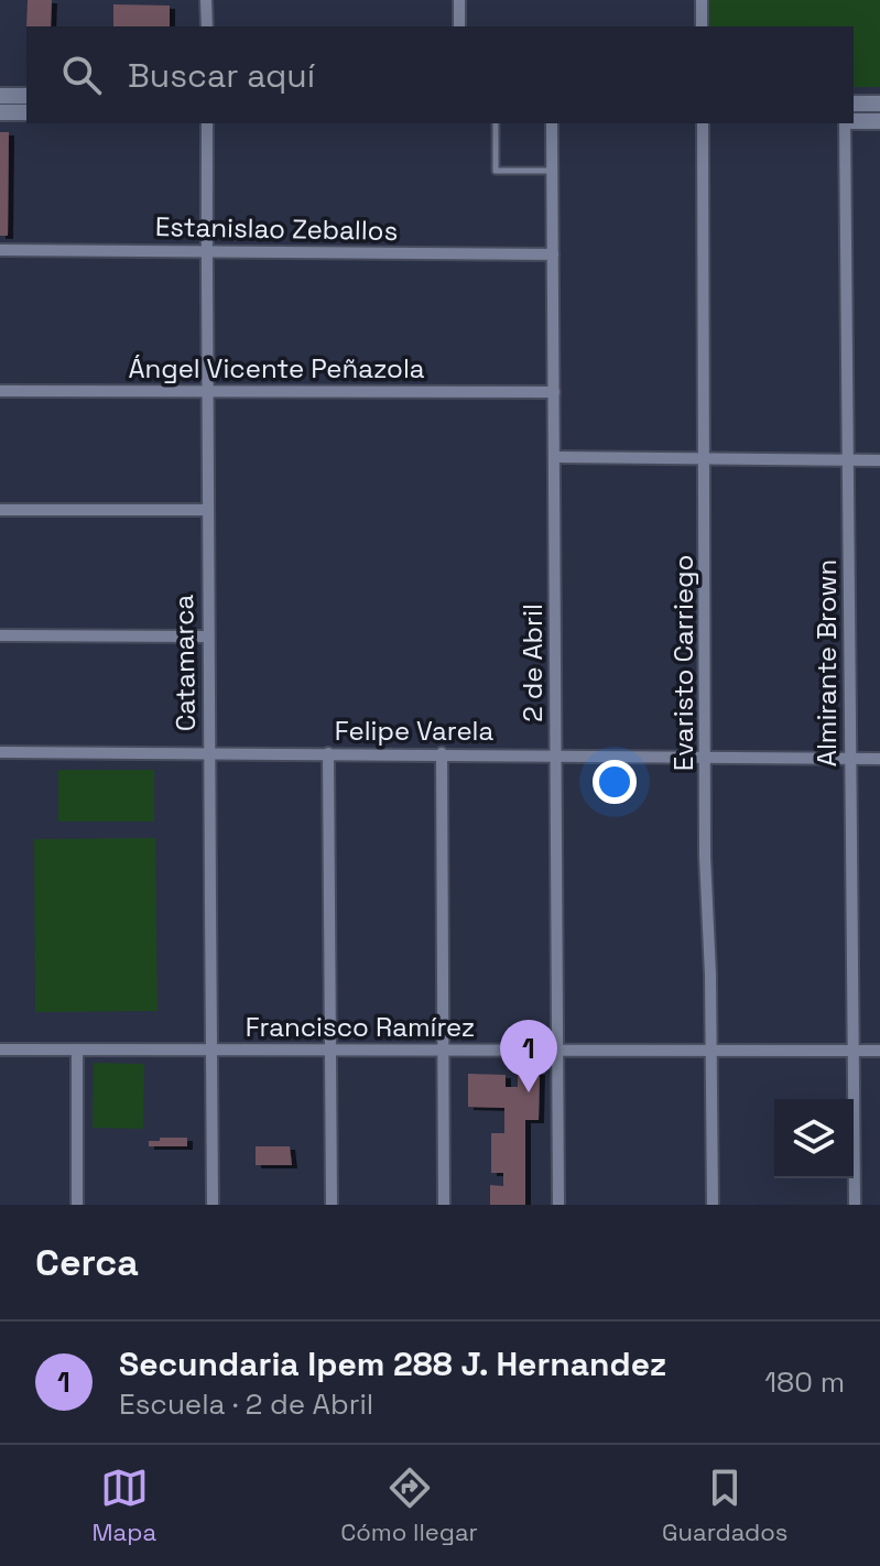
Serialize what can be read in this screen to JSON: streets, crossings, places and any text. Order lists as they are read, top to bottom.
{
  "streets": {
    "street": [
      "Estanislao Zeballos",
      "Ángel Vicente Peñazola",
      "Catamarca",
      "2 de Abril",
      "Evaristo Carriego",
      "Almirante Brown",
      "Felipe Varela",
      "Francisco Ramírez"
    ]
  },
  "crossings": [
    ["Estanislao Zeballos", "Catamarca"],
    ["Estanislao Zeballos", "2 de Abril"],
    ["Ángel Vicente Peñazola", "Catamarca"],
    ["Ángel Vicente Peñazola", "2 de Abril"],
    ["Catamarca", "Felipe Varela"],
    ["Catamarca", "Francisco Ramírez"],
    ["2 de Abril", "Felipe Varela"],
    ["2 de Abril", "Francisco Ramírez"],
    ["Evaristo Carriego", "Felipe Varela"],
    ["Evaristo Carriego", "Francisco Ramírez"],
    ["Almirante Brown", "Felipe Varela"],
    ["Almirante Brown", "Francisco Ramírez"]
  ],
  "page": {
    "search": "Buscar aquí",
    "pins": "1",
    "heading": "Cerca",
    "list": [
      {
        "mark": "1",
        "name": "Secundaria Ipem 288 J. Hernandez",
        "note": "Escuela · 2 de Abril",
        "value": "180 m"
      }
    ],
    "nav": ["Mapa", "Cómo llegar", "Guardados"]
  }
}
